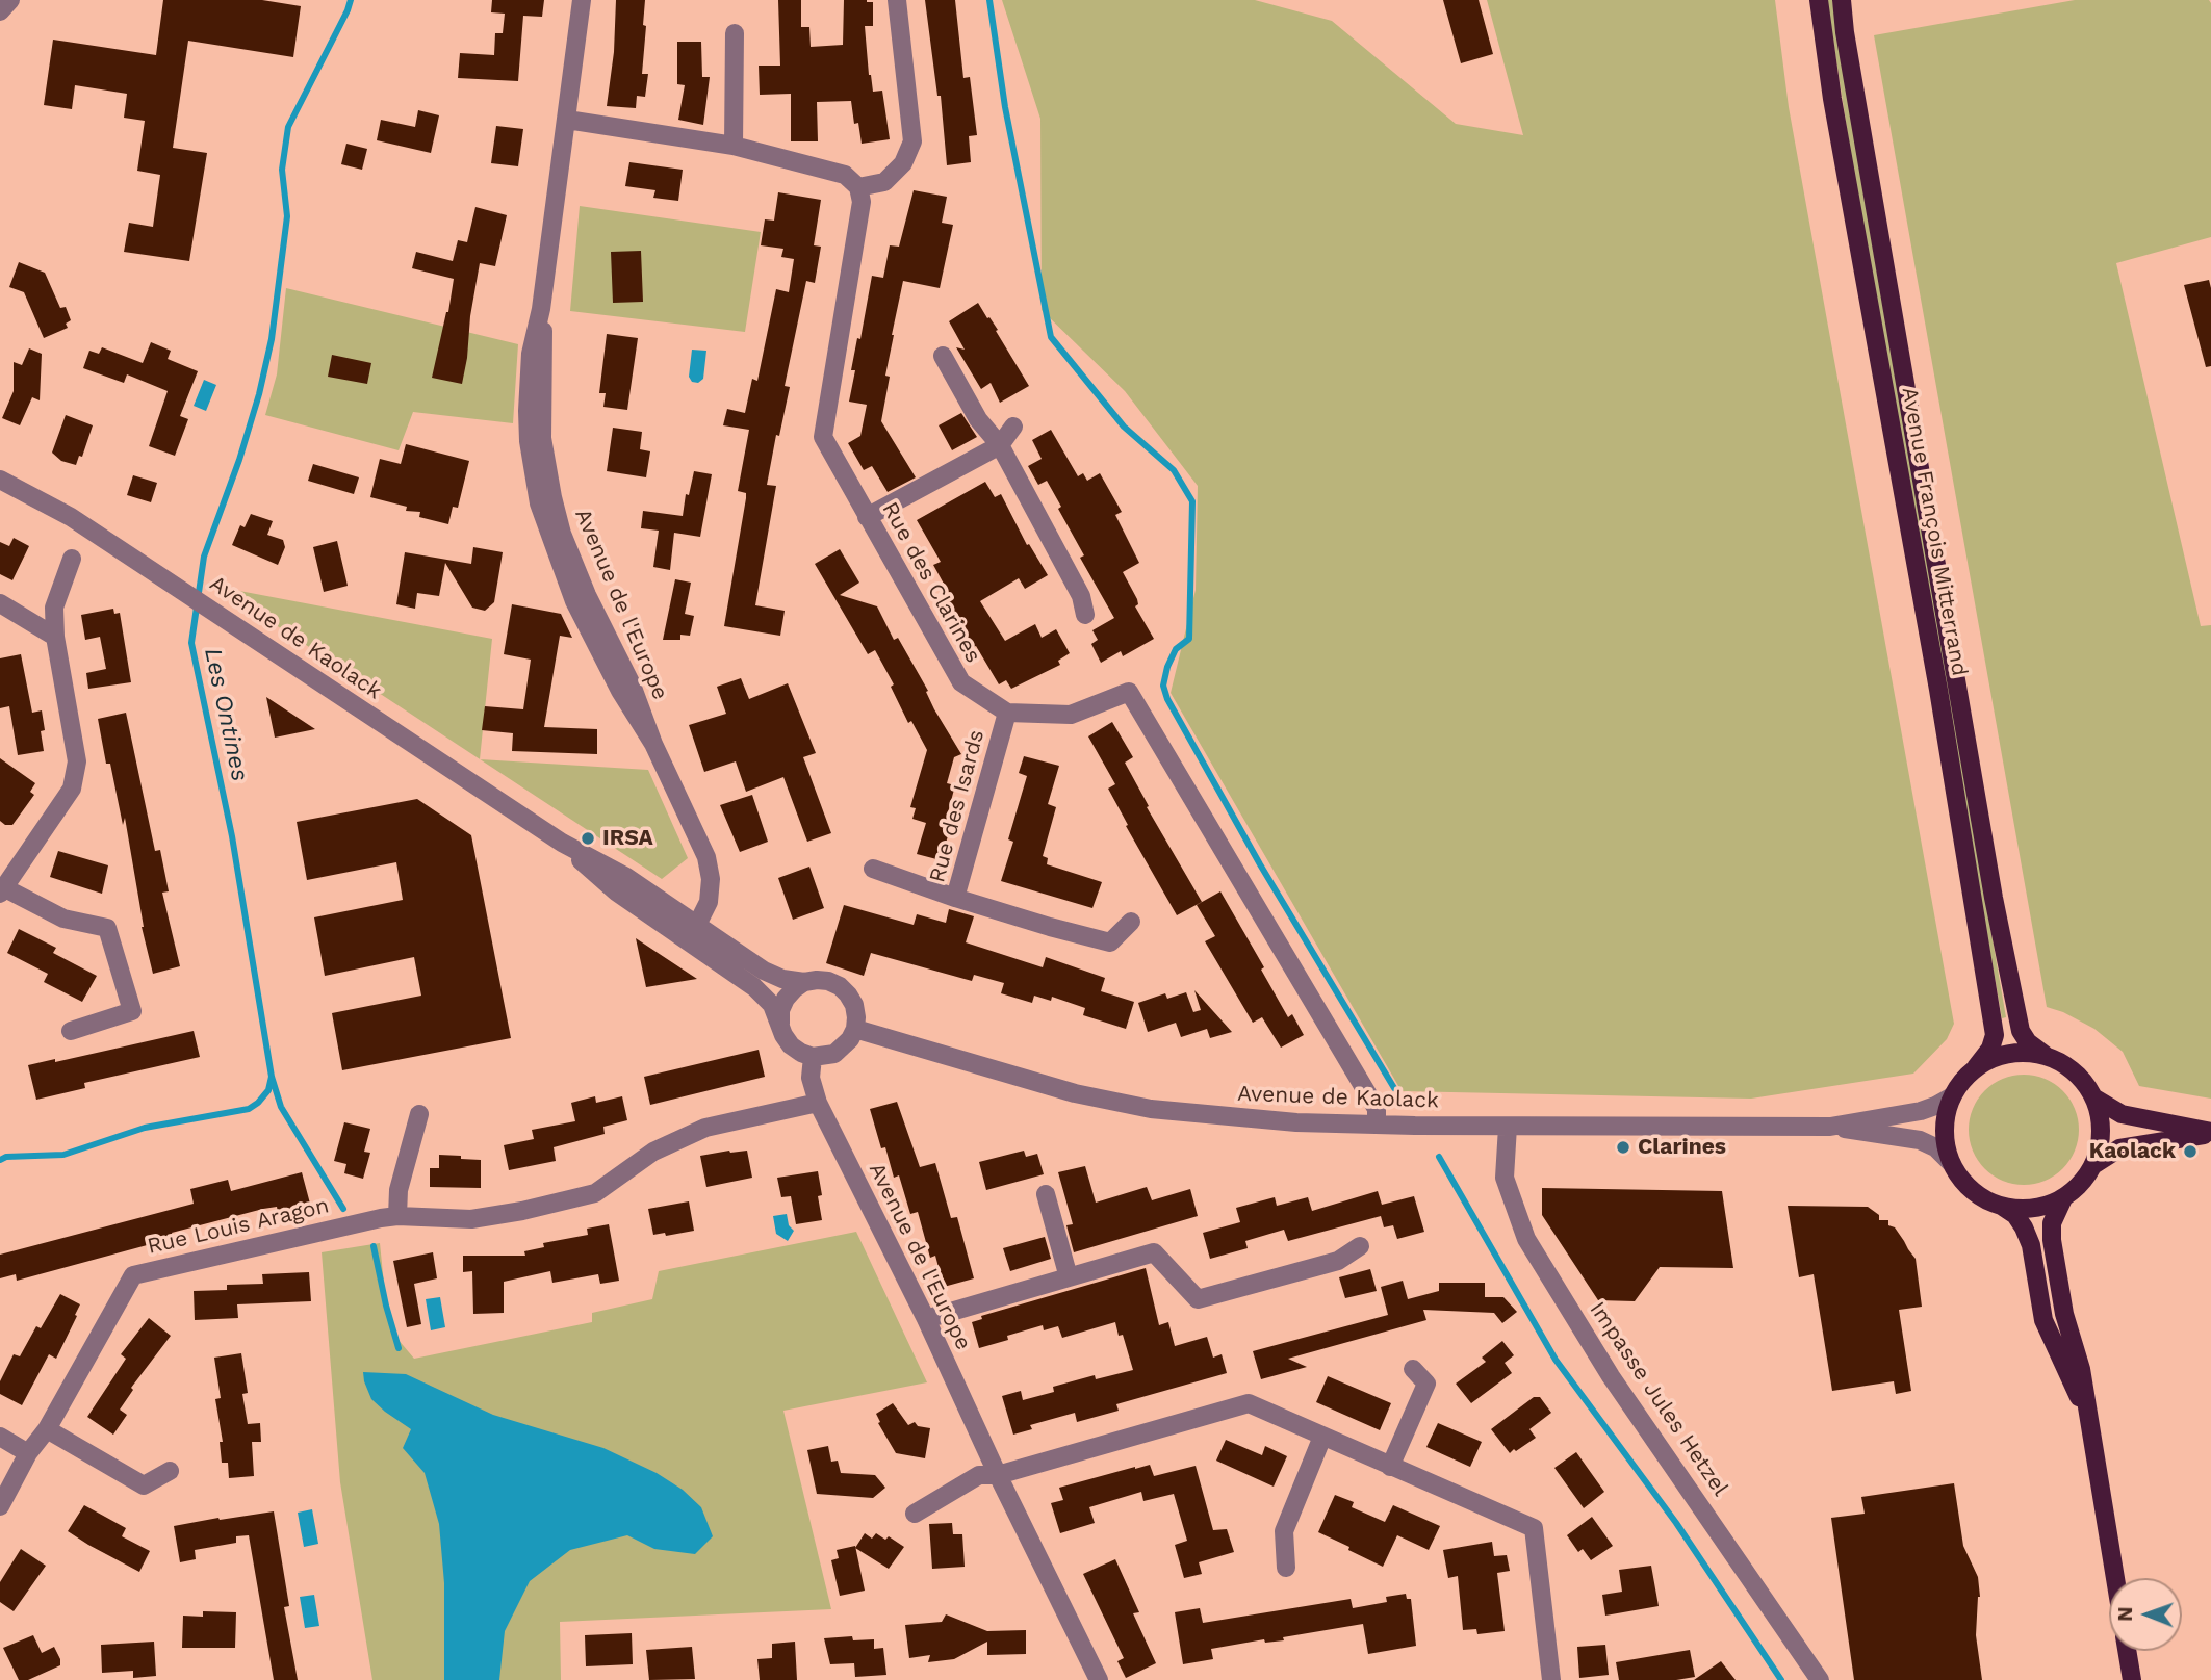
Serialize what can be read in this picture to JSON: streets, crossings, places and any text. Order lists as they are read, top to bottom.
{
  "streets": {
    "main road": ["Avenue François Mitterrand"],
    "street": [
      "Rue des Clarines",
      "Avenue de l'Europe",
      "Avenue de Kaolack",
      "Rue des Isards",
      "Rue Louis Aragon",
      "Impasse Jules Hetzel"
    ]
  },
  "crossings": [
    ["Avenue François Mitterrand", "Avenue de Kaolack"],
    ["Rue des Clarines", "Rue des Isards"],
    ["Avenue de l'Europe", "Avenue de Kaolack"],
    ["Avenue de l'Europe", "Rue Louis Aragon"],
    ["Avenue de Kaolack", "Impasse Jules Hetzel"]
  ],
  "water": ["Les Ontines"],
  "places": ["IRSA", "Clarines", "Kaolack"],
  "north": "left"
}
